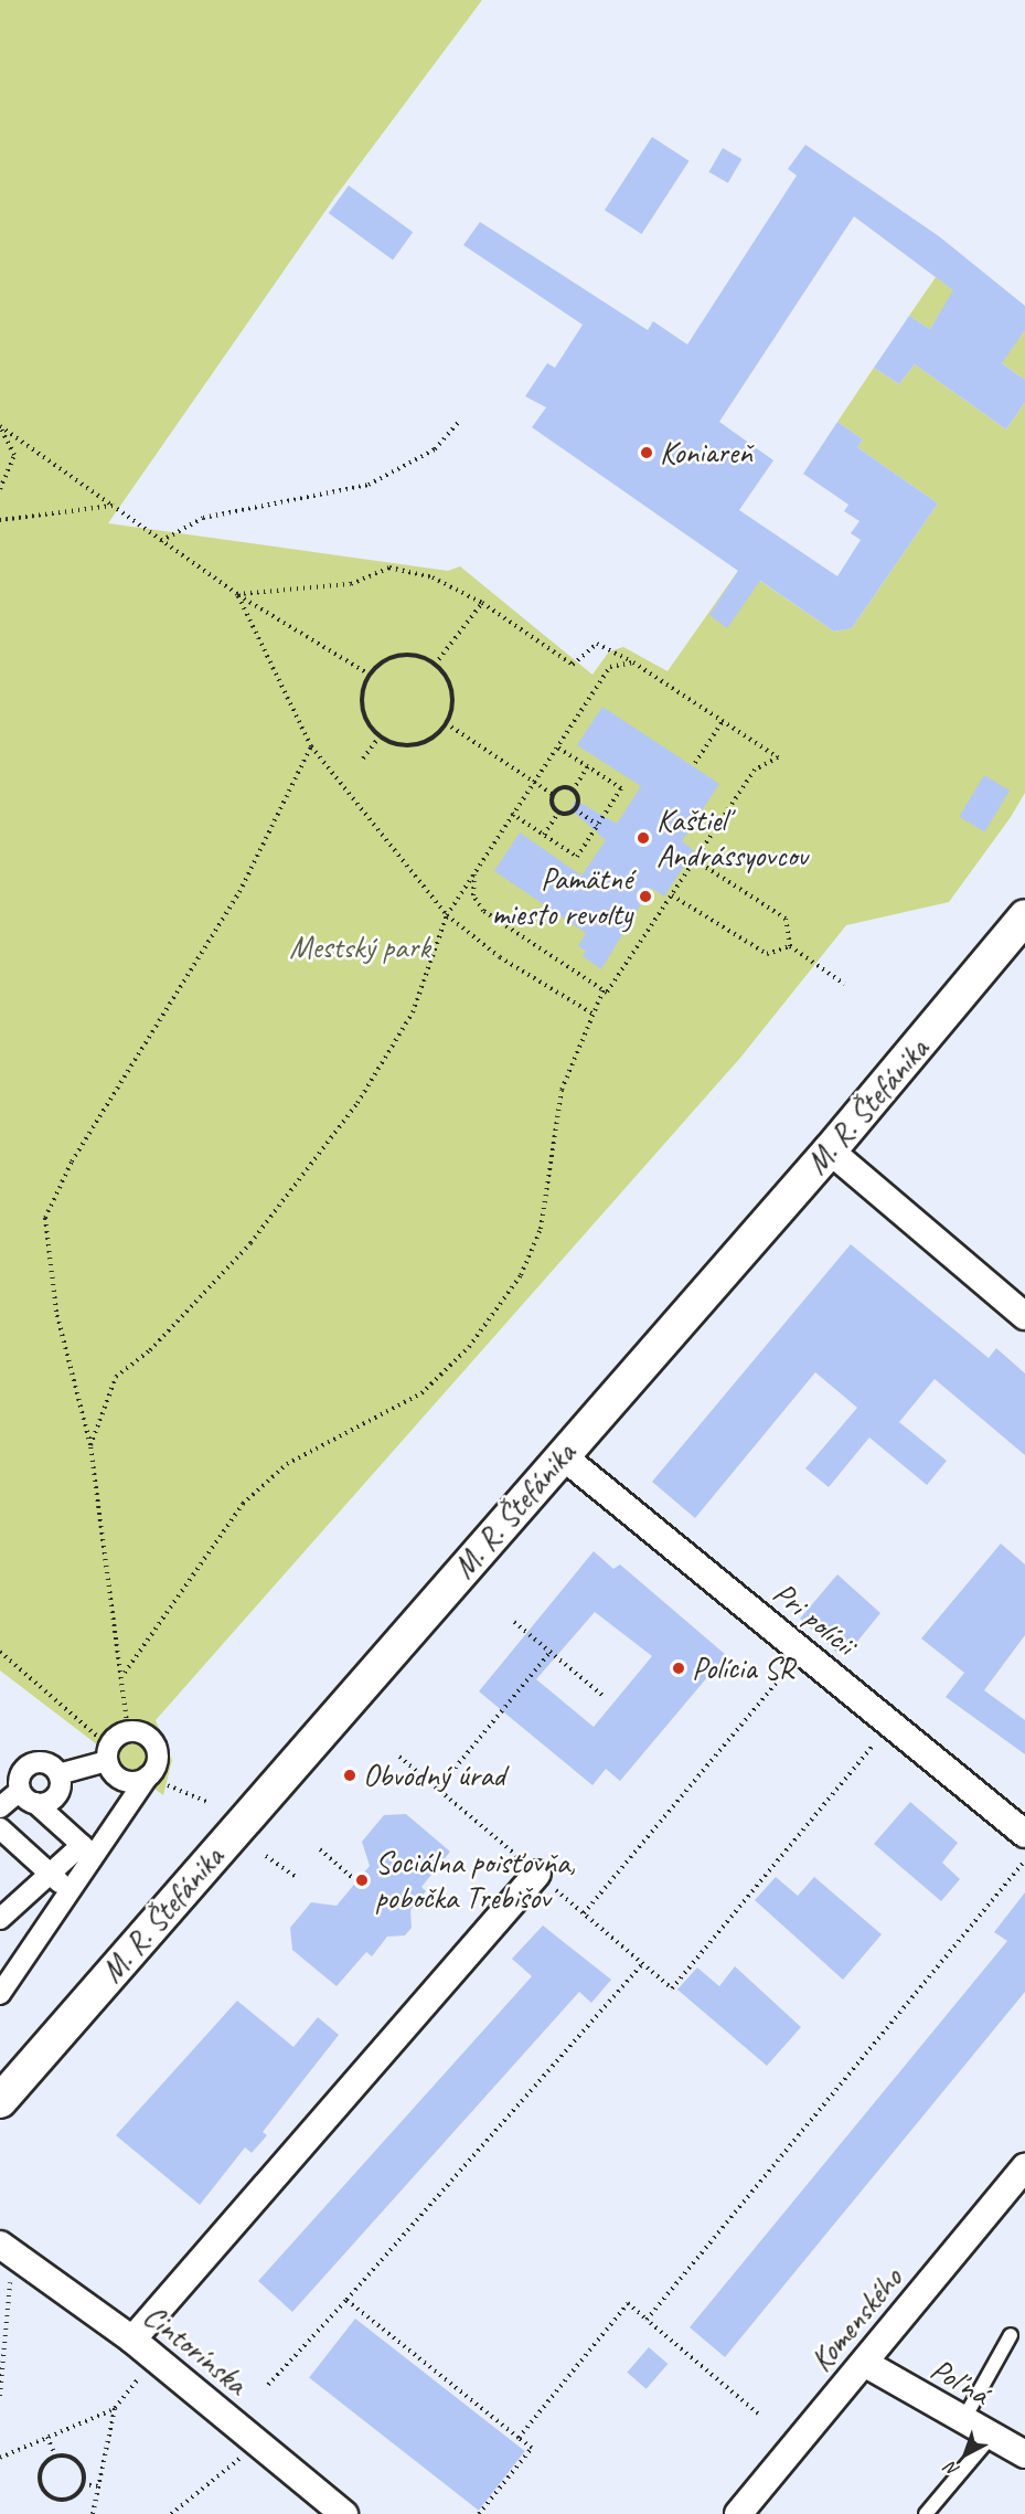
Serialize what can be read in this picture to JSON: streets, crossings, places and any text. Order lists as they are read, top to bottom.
{
  "streets": {
    "street": [
      "M. R. Štefánika",
      "Pri polícii",
      "Komenského",
      "Cintorínska",
      "Poľná"
    ]
  },
  "crossings": [
    ["M. R. Štefánika", "Pri polícii"],
    ["Komenského", "Poľná"]
  ],
  "parks": ["Mestský park"],
  "places": [
    "Koniareň",
    "Kaštieľ Andrássyovcov",
    "Pamätné miesto revolty",
    "Polícia SR",
    "Obvodný úrad",
    "Sociálna poisťovňa, pobočka Trebišov"
  ],
  "north": "bottom left"
}
